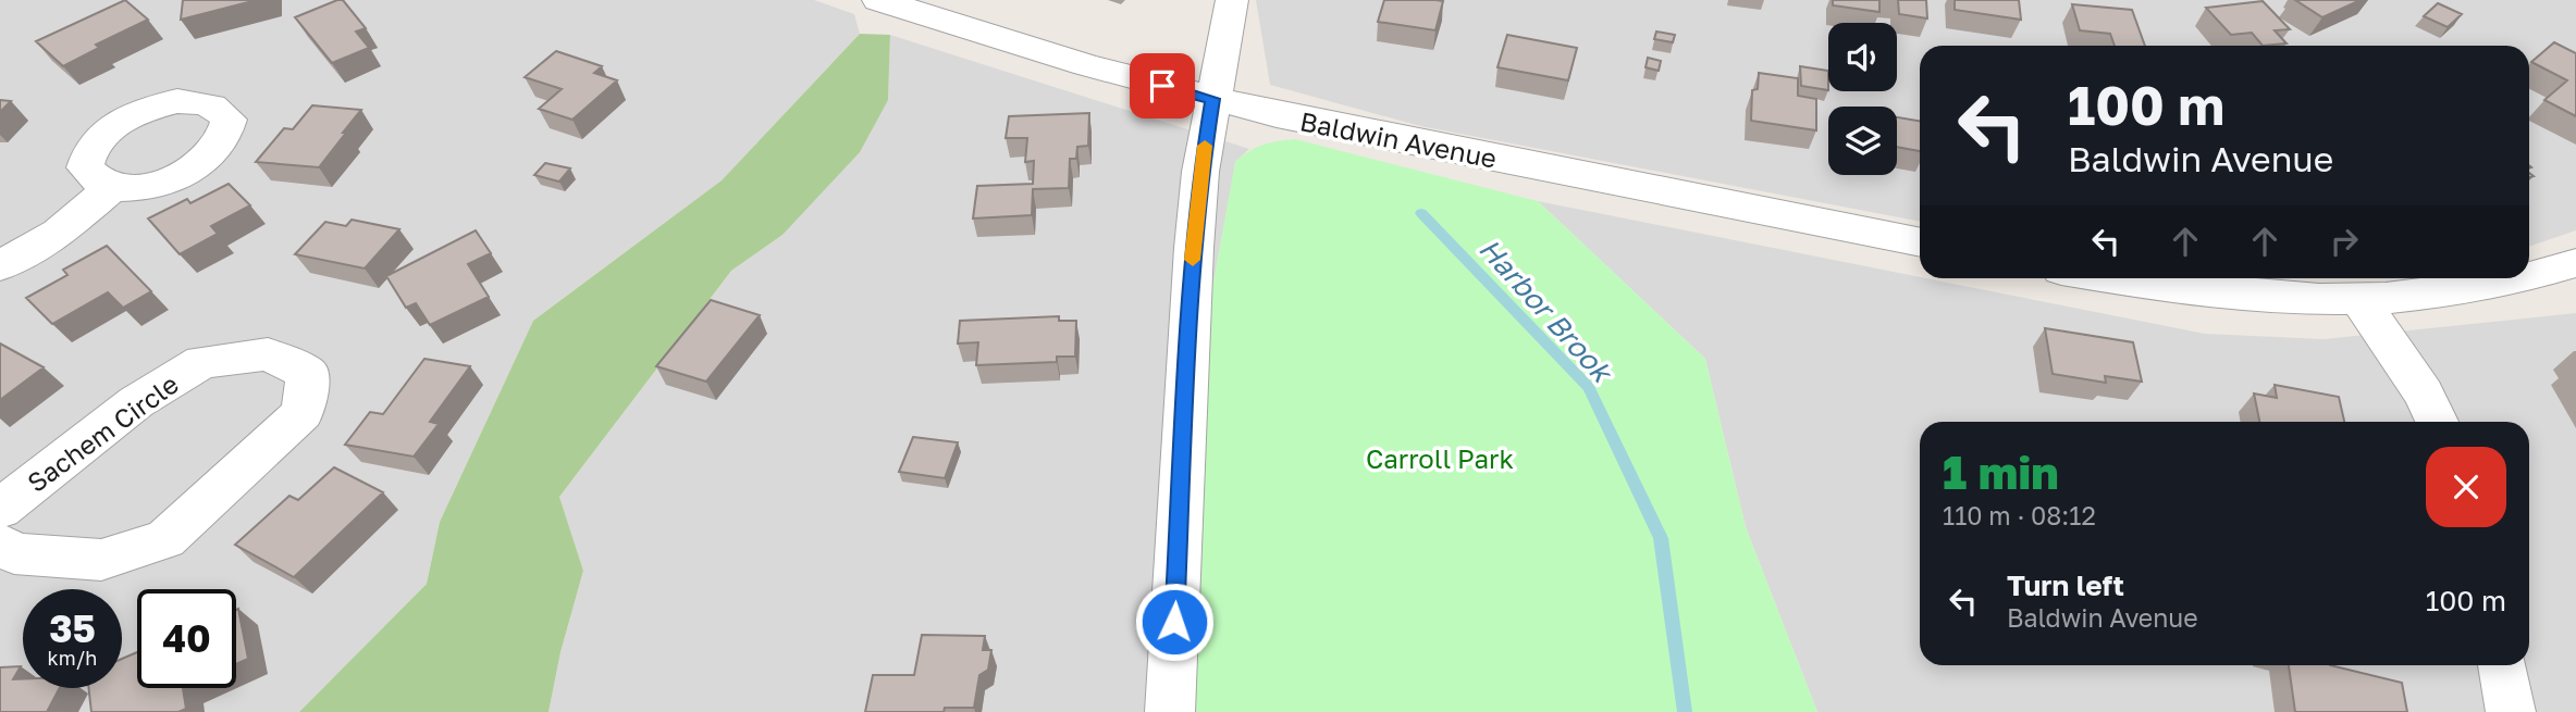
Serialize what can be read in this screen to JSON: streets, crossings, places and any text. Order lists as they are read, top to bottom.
{
  "streets": {
    "street": ["Baldwin Avenue", "Sachem Circle"]
  },
  "water": ["Harbor Brook"],
  "parks": ["Carroll Park"],
  "page": {
    "turn": ["100 m", "Baldwin Avenue"],
    "heading": ["1 min", "110 m · 08:12"],
    "list": [
      {
        "name": "Turn left",
        "note": "Baldwin Avenue",
        "value": "100 m"
      }
    ],
    "speed": "35 km/h",
    "limit": "40"
  }
}
